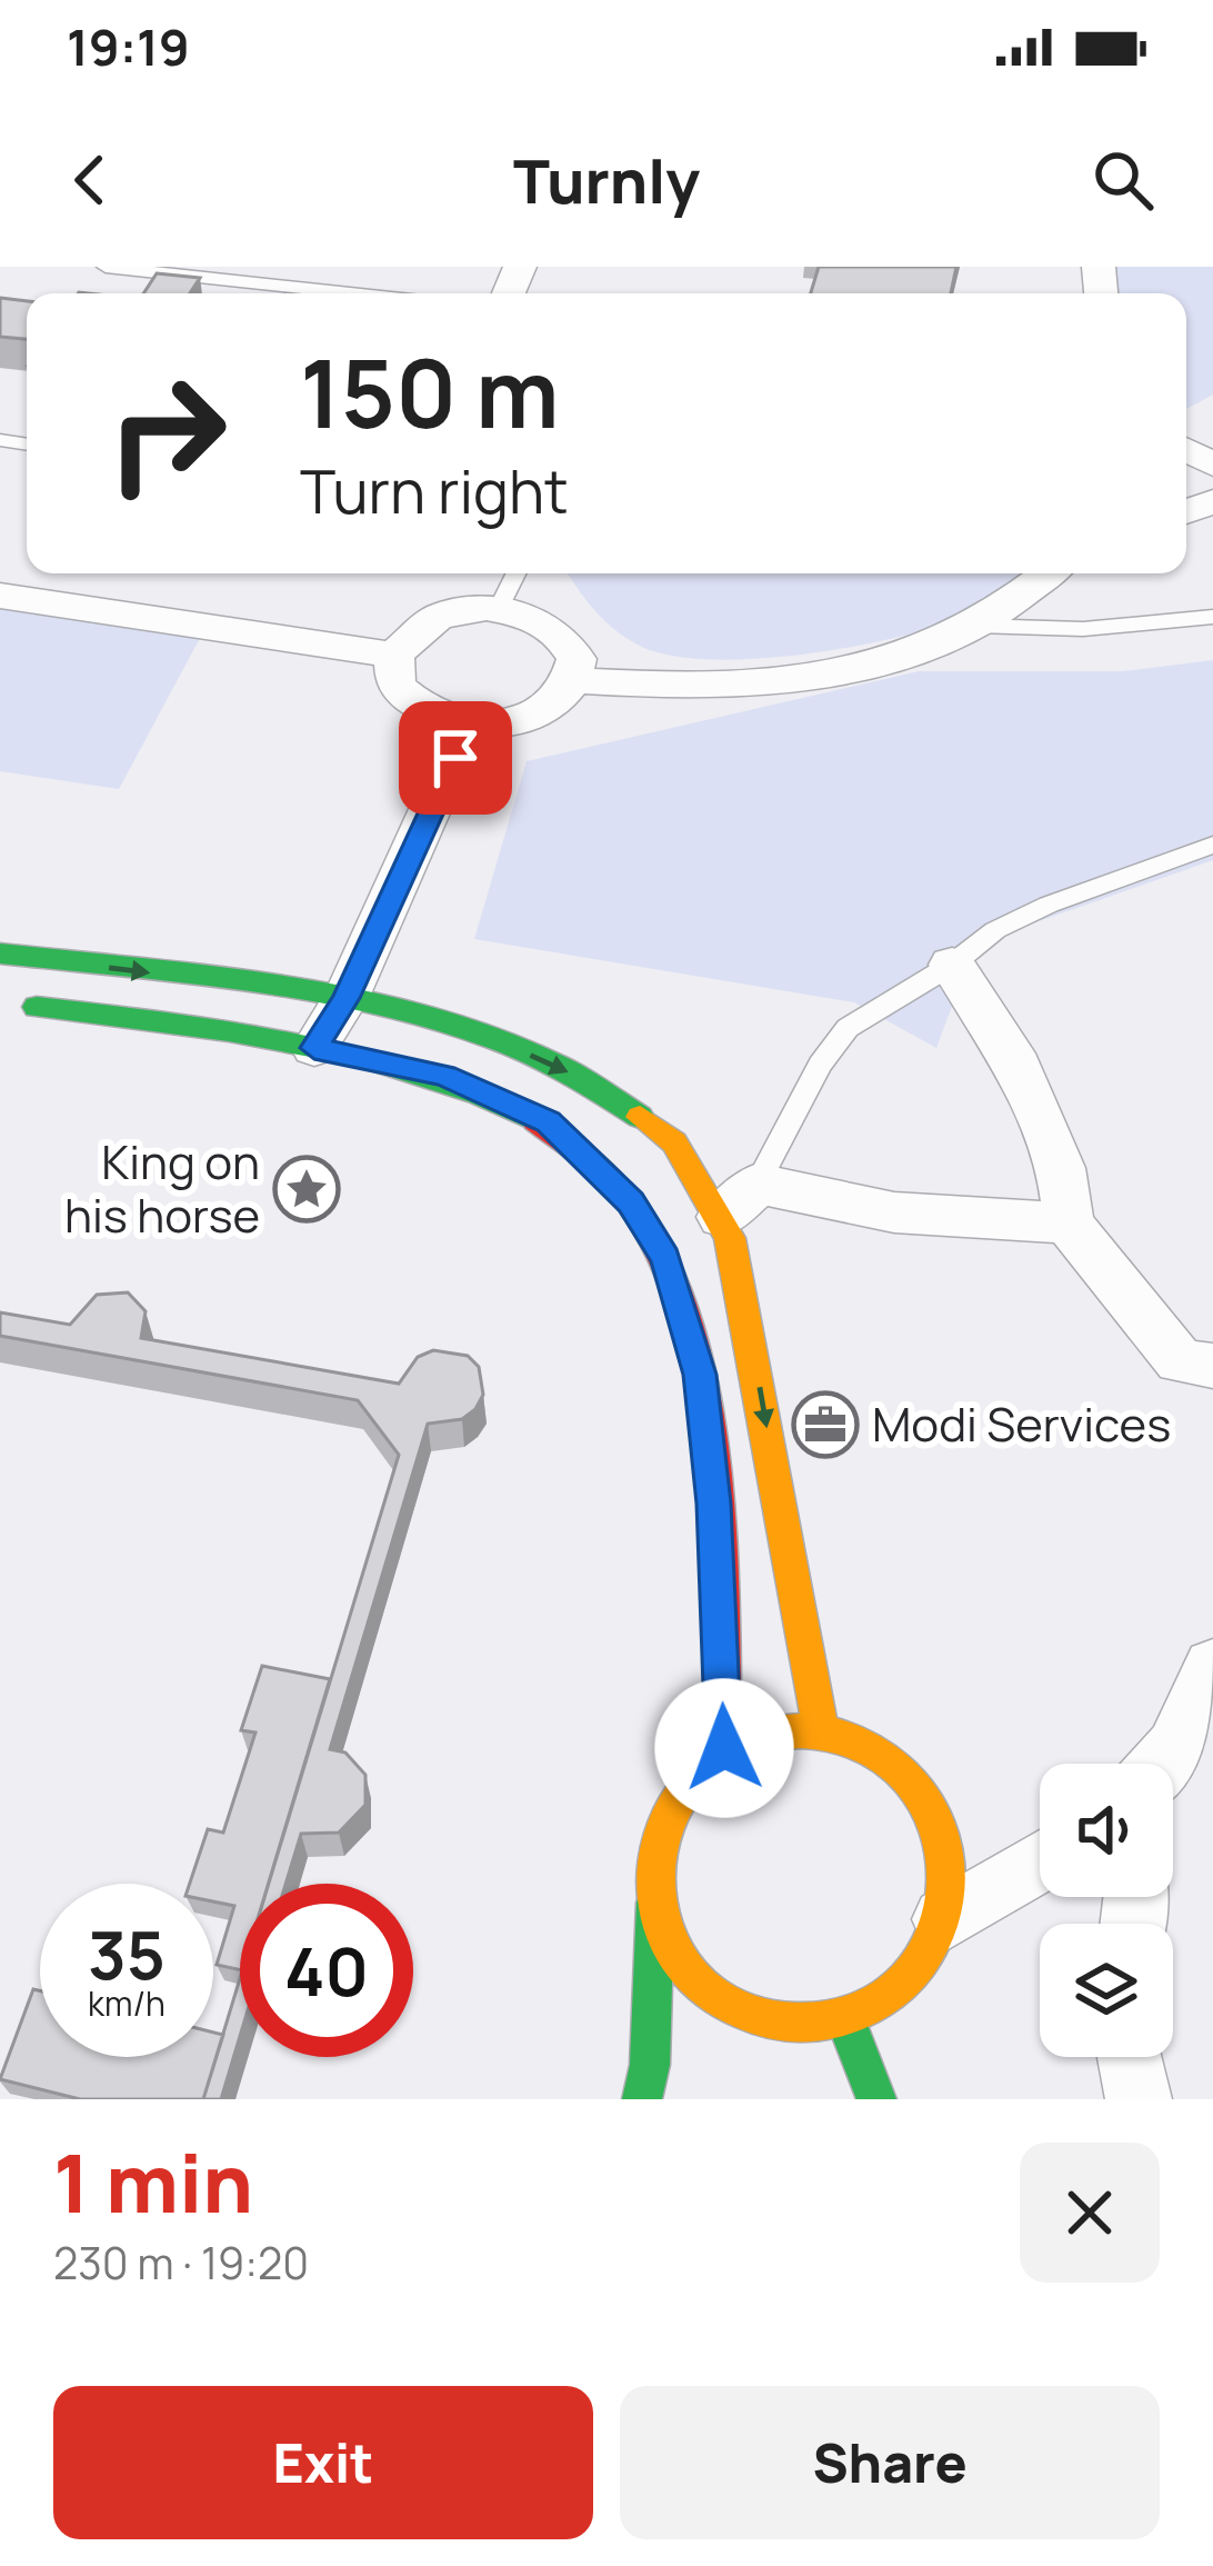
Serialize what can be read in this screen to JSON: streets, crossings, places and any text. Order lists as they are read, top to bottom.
{
  "places": {
    "place": ["King on his horse"],
    "office": ["Modi Services"]
  },
  "page": {
    "status": "19:19",
    "header": "Turnly",
    "turn": ["150 m", "Turn right"],
    "speed": "35 km/h",
    "limit": "40",
    "heading": ["1 min", "230 m · 19:20"],
    "buttons": ["Exit", "Share"]
  }
}
